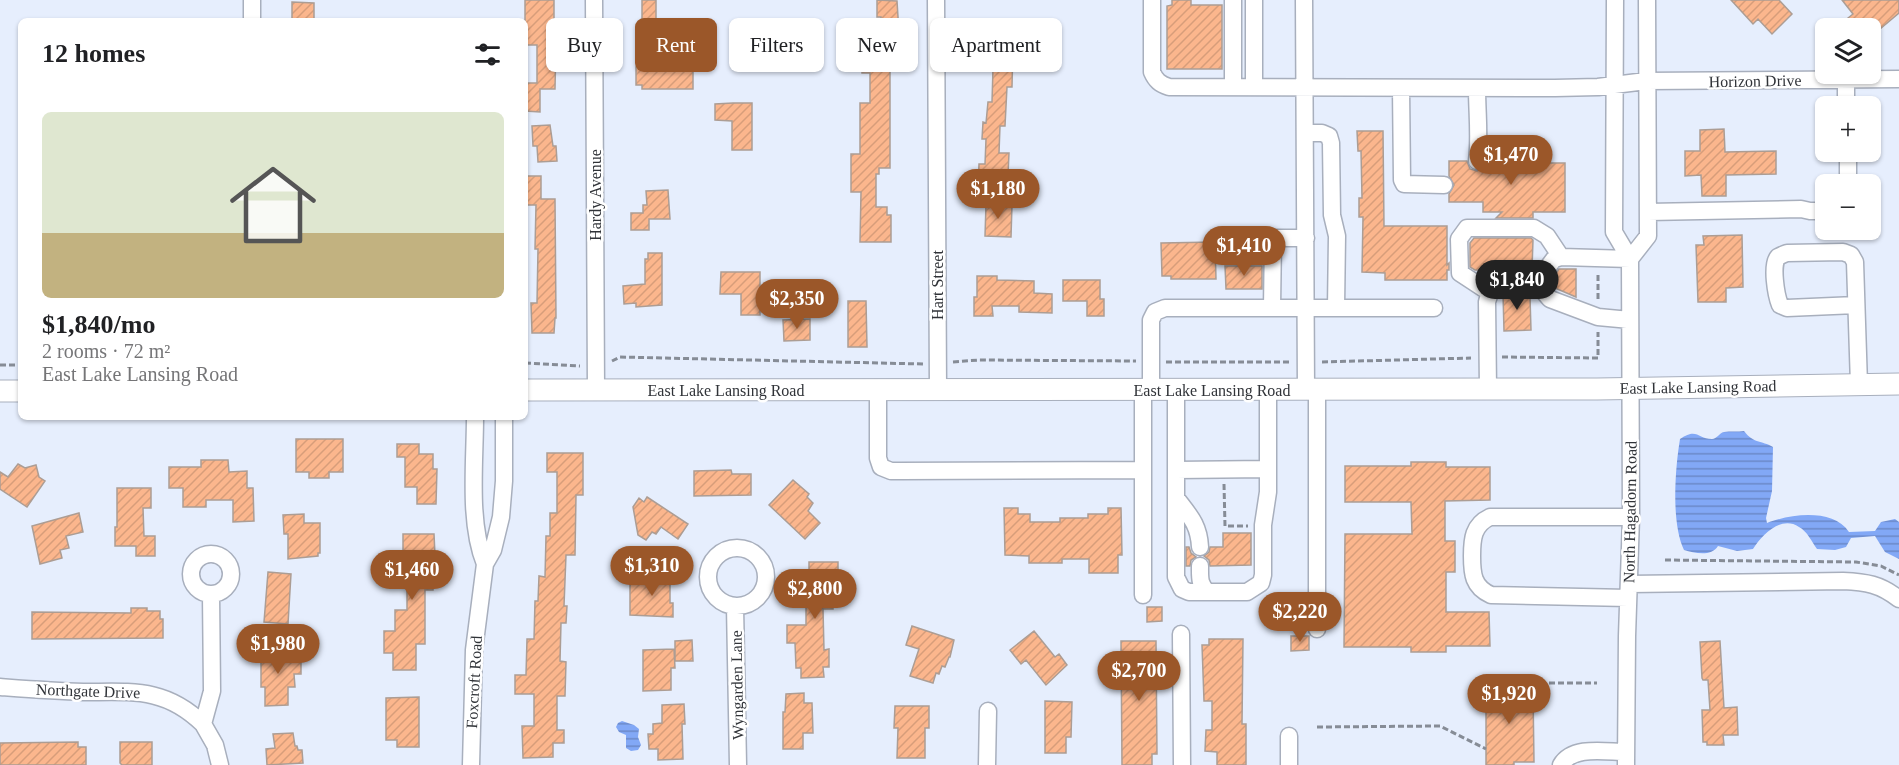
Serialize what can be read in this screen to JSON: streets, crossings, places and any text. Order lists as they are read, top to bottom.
{
  "streets": {
    "main road": ["East Lake Lansing Road"],
    "street": [
      "Horizon Drive",
      "Hardy Avenue",
      "Hart Street",
      "North Hagadorn Road",
      "Foxcroft Road",
      "Wyngarden Lane",
      "Northgate Drive"
    ]
  },
  "crossings": [
    ["Hardy Avenue", "East Lake Lansing Road"],
    ["Hart Street", "East Lake Lansing Road"],
    ["East Lake Lansing Road", "North Hagadorn Road"]
  ],
  "page": {
    "map_buttons": ["+", "−"],
    "chip": [
      "Buy",
      "Rent",
      "Filters",
      "New",
      "Apartment"
    ],
    "heading": "12 homes",
    "list": [
      {
        "name": "$1,840/mo",
        "note": "2 rooms · 72 m² · East Lake Lansing Road"
      }
    ],
    "price": [
      "$1,470",
      "$1,180",
      "$1,410",
      "$1,840",
      "$2,350",
      "$1,310",
      "$1,460",
      "$2,800",
      "$2,220",
      "$1,980",
      "$2,700",
      "$1,920"
    ]
  }
}
